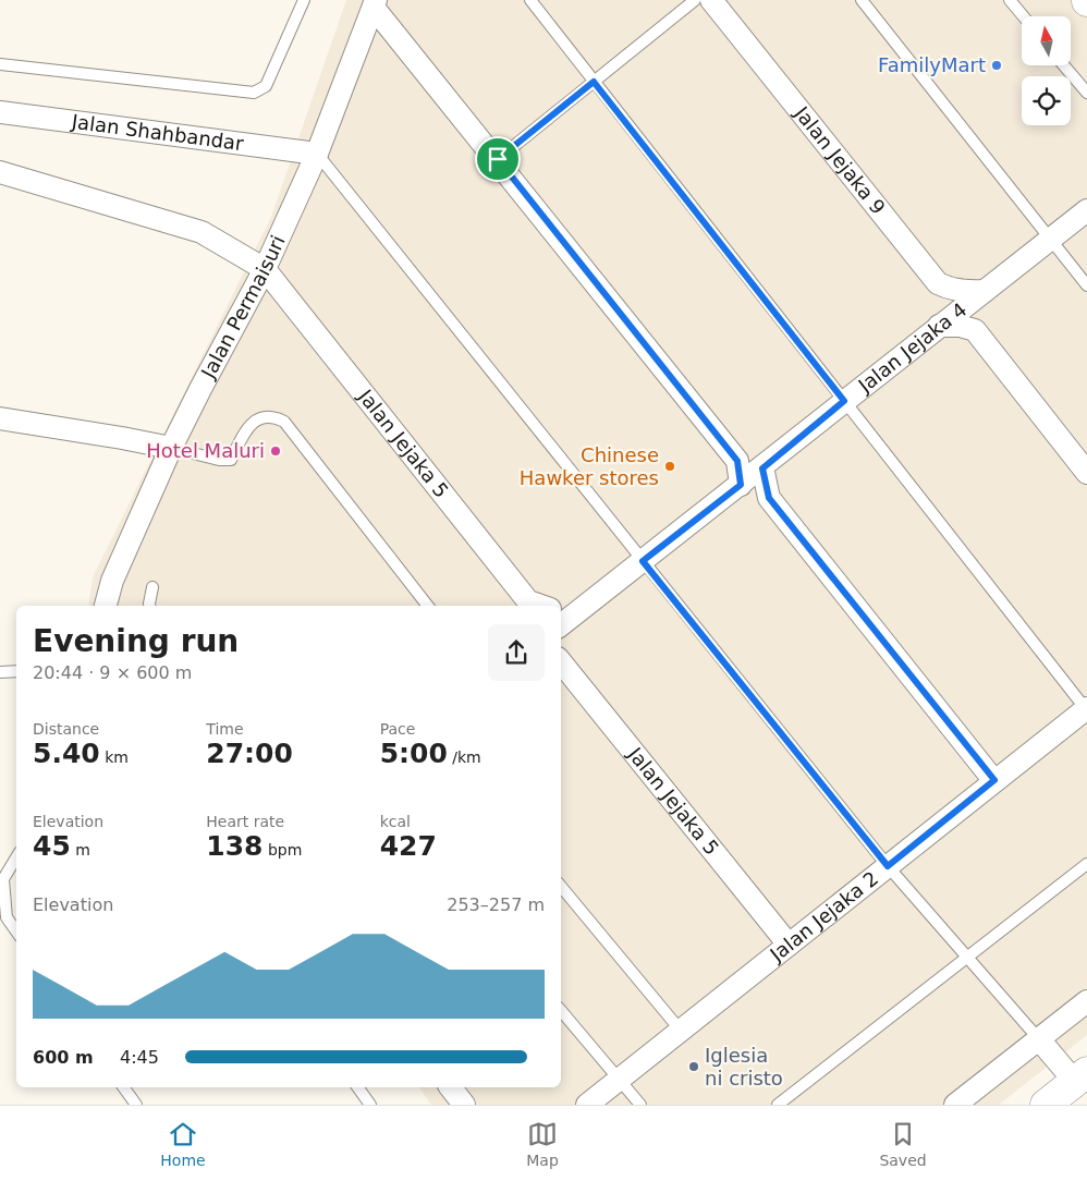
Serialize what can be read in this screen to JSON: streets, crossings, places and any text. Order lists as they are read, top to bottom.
{
  "streets": {
    "street": [
      "Jalan Shahbandar",
      "Jalan Jejaka 9",
      "Jalan Permaisuri",
      "Jalan Jejaka 4",
      "Jalan Jejaka 5",
      "Jalan Jejaka 2"
    ]
  },
  "crossings": [
    ["Jalan Shahbandar", "Jalan Permaisuri"],
    ["Jalan Jejaka 9", "Jalan Jejaka 4"],
    ["Jalan Permaisuri", "Jalan Jejaka 5"],
    ["Jalan Jejaka 5", "Jalan Jejaka 2"]
  ],
  "places": [
    "FamilyMart",
    "Hotel Maluri",
    "Chinese Hawker stores",
    "Iglesia ni cristo"
  ],
  "north": "top",
  "page": {
    "heading": ["Evening run", "20:44 · 9 × 600 m"],
    "stats": [
      ["Distance", "5.40 km"],
      ["Time", "27:00"],
      ["Pace", "5:00 /km"],
      ["Elevation", "45 m"],
      ["Heart rate", "138 bpm"],
      ["kcal", "427"]
    ],
    "chart": ["Elevation", "253–257 m"],
    "list": [
      {
        "name": "600 m",
        "note": "4:45"
      }
    ],
    "tabs": ["Home", "Map", "Saved"]
  }
}
